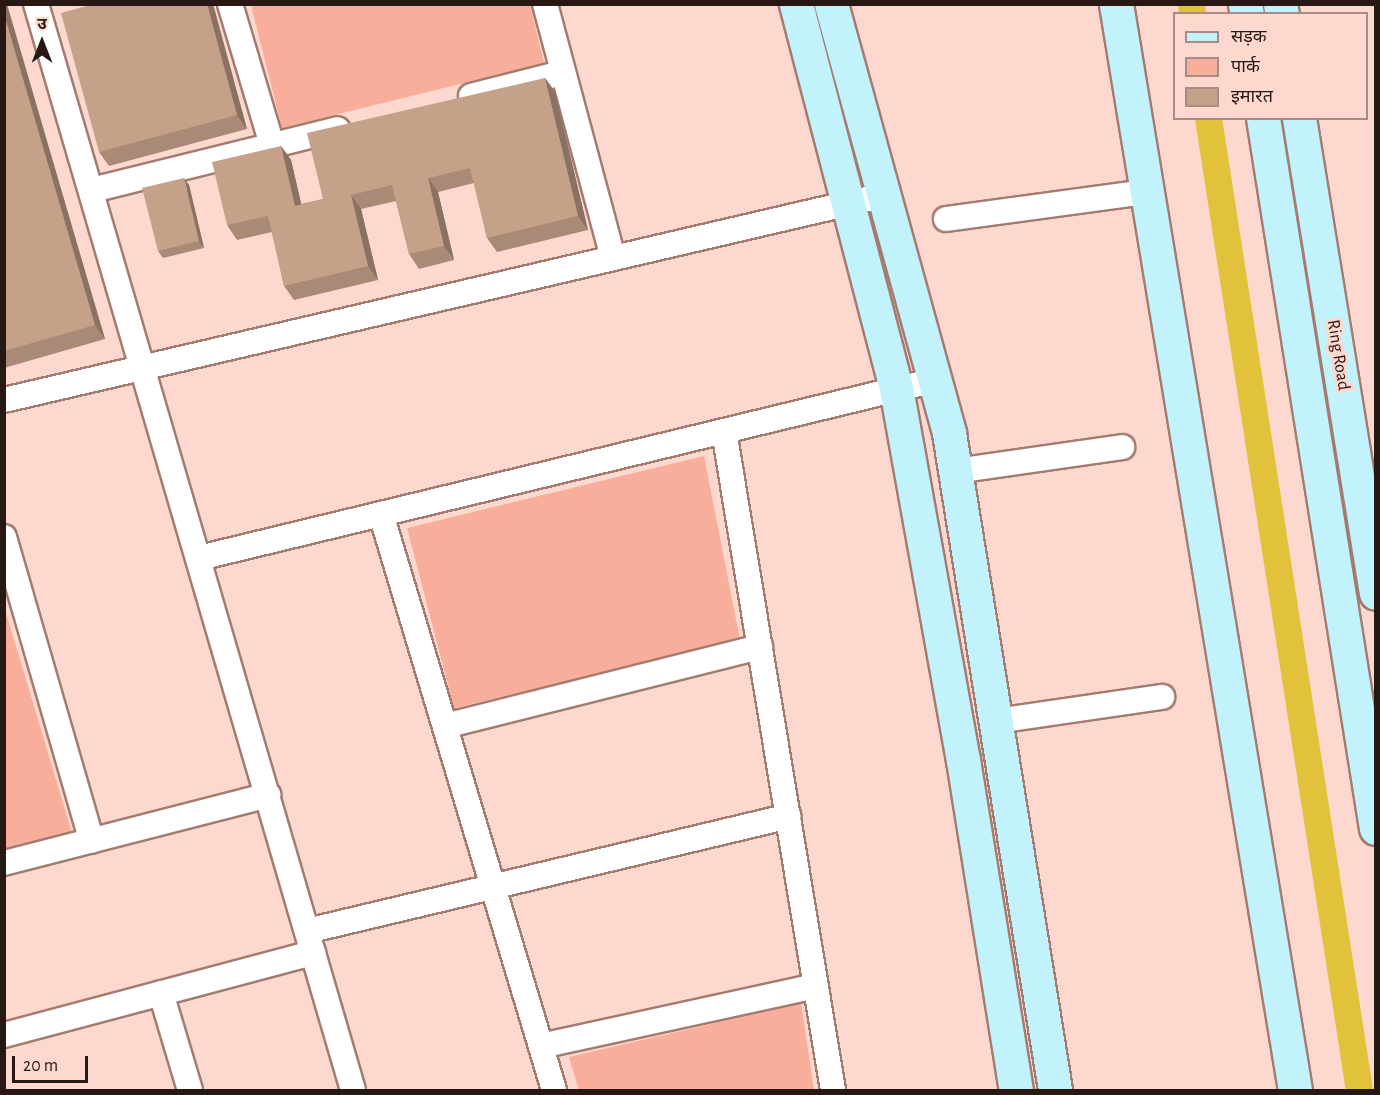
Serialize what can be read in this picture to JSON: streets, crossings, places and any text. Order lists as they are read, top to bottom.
{
  "streets": {
    "street": ["Ring Road"]
  },
  "legend": ["सड़क", "पार्क", "इमारत"],
  "scale_bar": "20 m",
  "north": "top"
}
